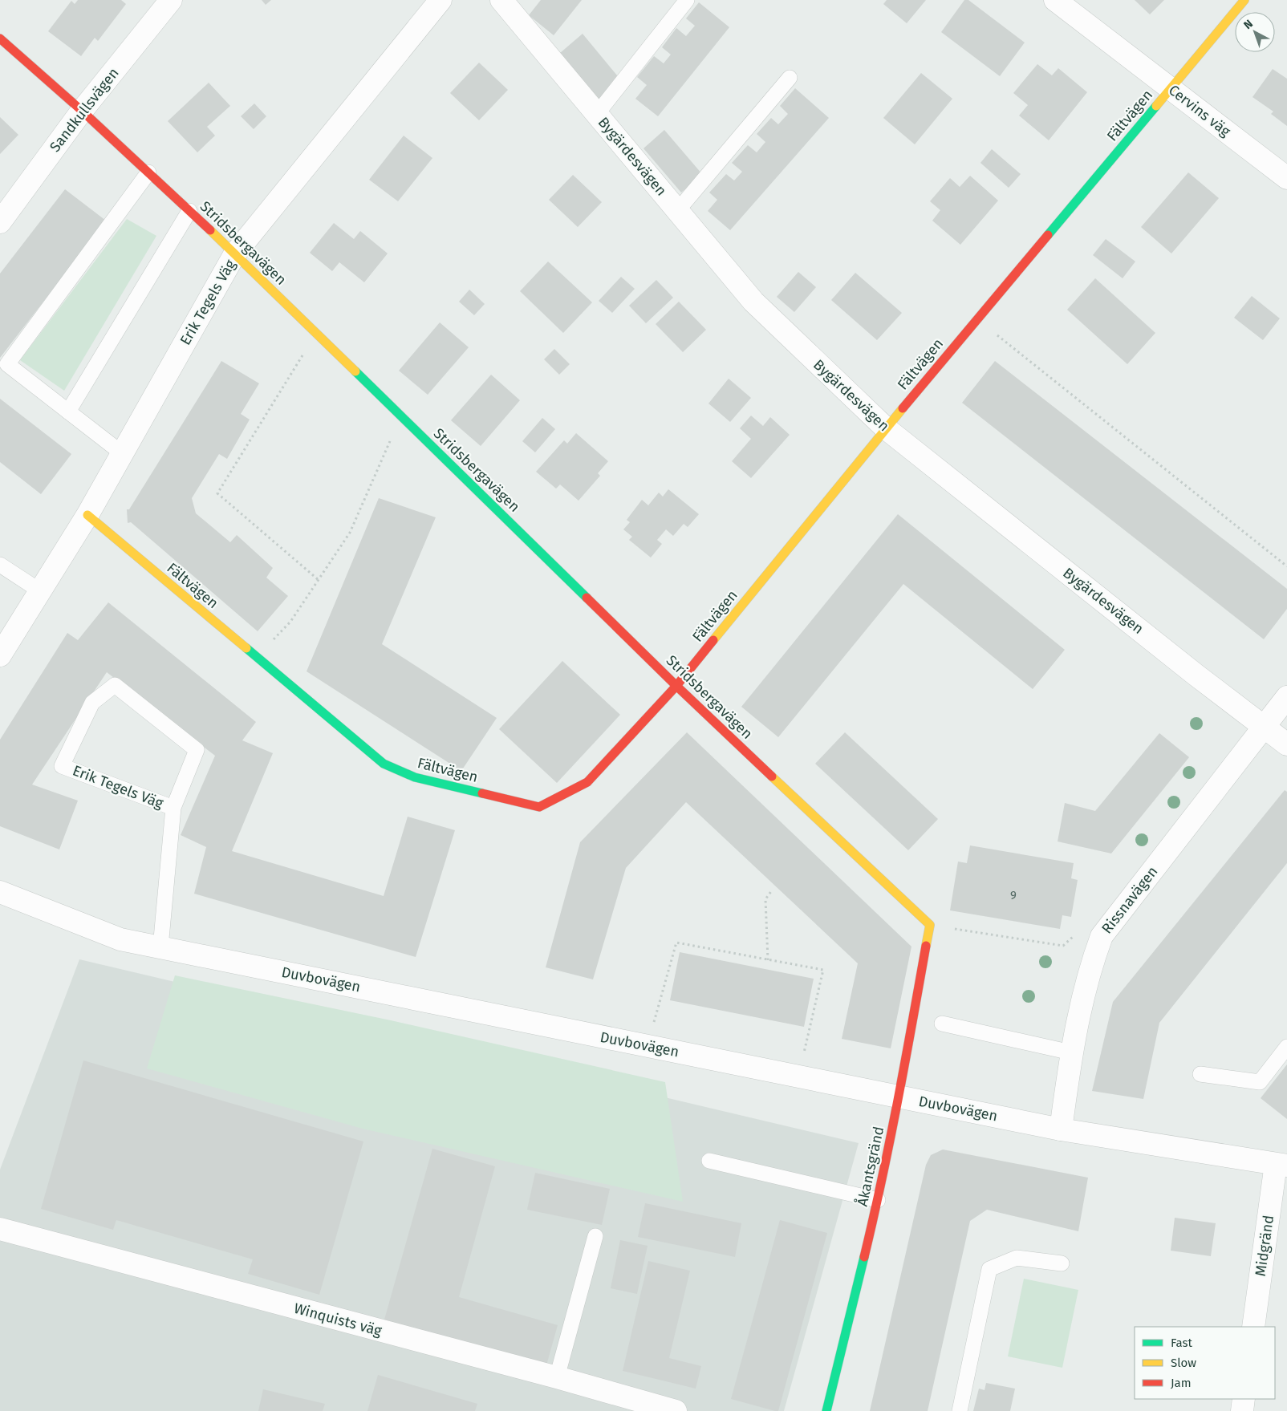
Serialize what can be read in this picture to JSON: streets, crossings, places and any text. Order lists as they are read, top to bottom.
{
  "streets": {
    "street": [
      "Sandkullsvägen",
      "Cervins väg",
      "Fältvägen",
      "Bygärdesvägen",
      "Stridsbergavägen",
      "Erik Tegels Väg",
      "Rissnavägen",
      "Duvbovägen",
      "Åkantsgränd",
      "Midgränd",
      "Winquists väg"
    ]
  },
  "crossings": [
    ["Sandkullsvägen", "Stridsbergavägen"],
    ["Cervins väg", "Fältvägen"],
    ["Fältvägen", "Bygärdesvägen"],
    ["Fältvägen", "Stridsbergavägen"],
    ["Fältvägen", "Erik Tegels Väg"],
    ["Bygärdesvägen", "Rissnavägen"],
    ["Stridsbergavägen", "Erik Tegels Väg"],
    ["Stridsbergavägen", "Åkantsgränd"],
    ["Erik Tegels Väg", "Duvbovägen"],
    ["Rissnavägen", "Duvbovägen"],
    ["Duvbovägen", "Åkantsgränd"],
    ["Duvbovägen", "Midgränd"]
  ],
  "house_numbers": ["9"],
  "legend": ["Fast", "Slow", "Jam"],
  "north": "top left"
}
